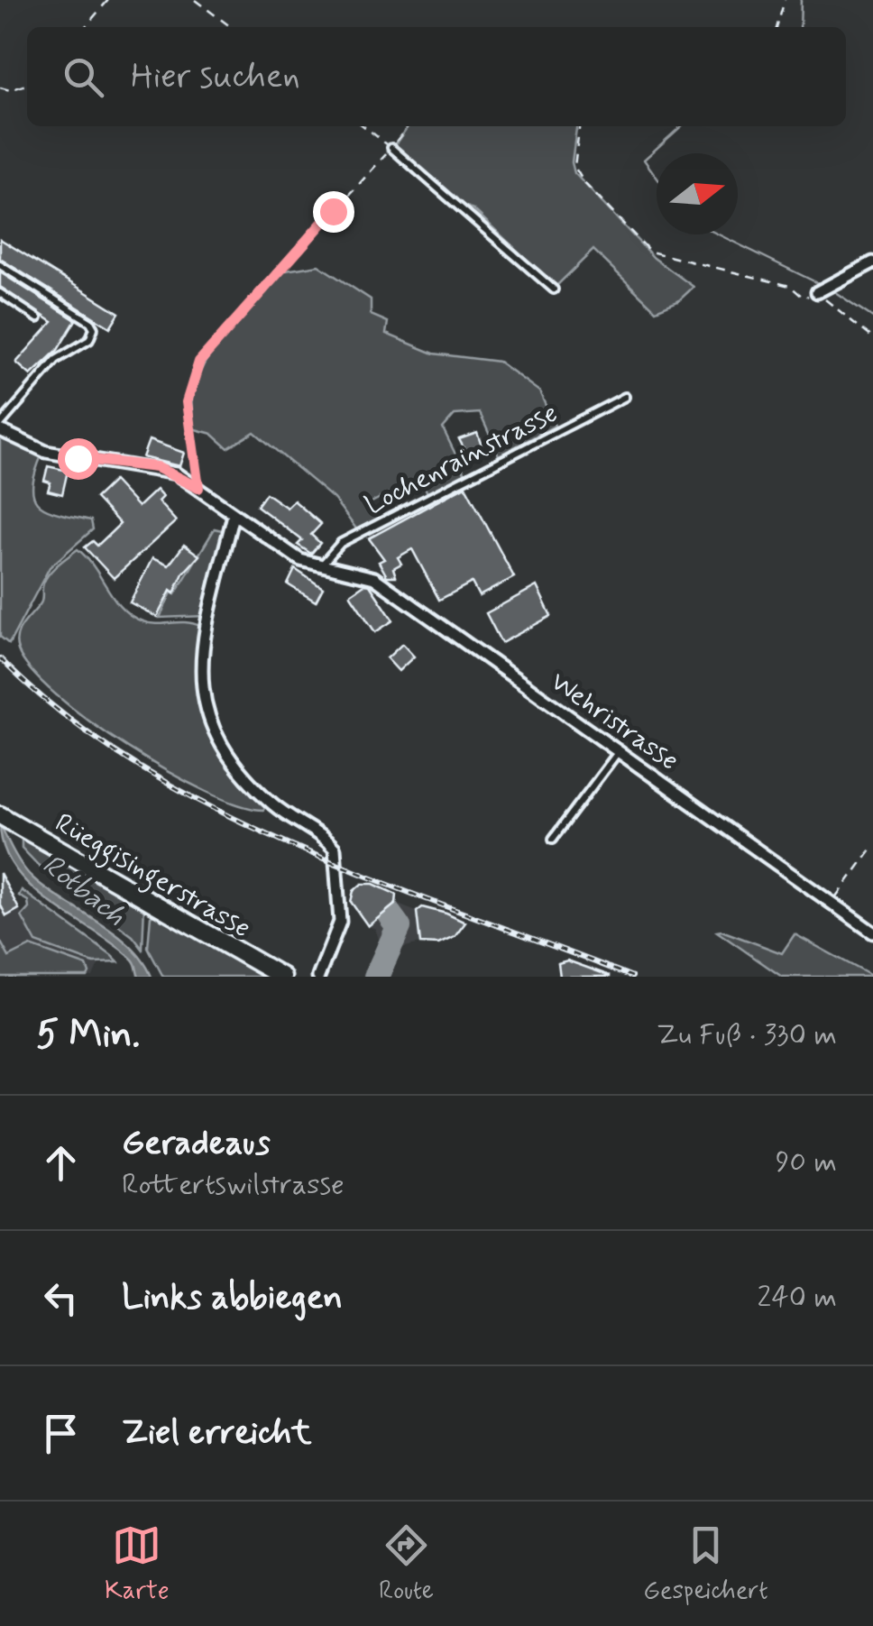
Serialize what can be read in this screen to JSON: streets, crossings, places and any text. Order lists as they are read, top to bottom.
{
  "streets": {
    "main road": ["Rüeggisingerstrasse"],
    "street": ["Wehristrasse"],
    "lane": ["Lochenrainstrasse"]
  },
  "crossings": [
    ["Lochenrainstrasse", "Wehristrasse"]
  ],
  "water": ["Rotbach"],
  "north": "right",
  "page": {
    "search": "Hier suchen",
    "heading": ["5 Min.", "Zu Fuß · 330 m"],
    "list": [
      ["Geradeaus", "Rottertswilstrasse", "90 m"],
      ["Links abbiegen", "240 m"],
      "Ziel erreicht"
    ],
    "nav": ["Karte", "Route", "Gespeichert"]
  }
}
